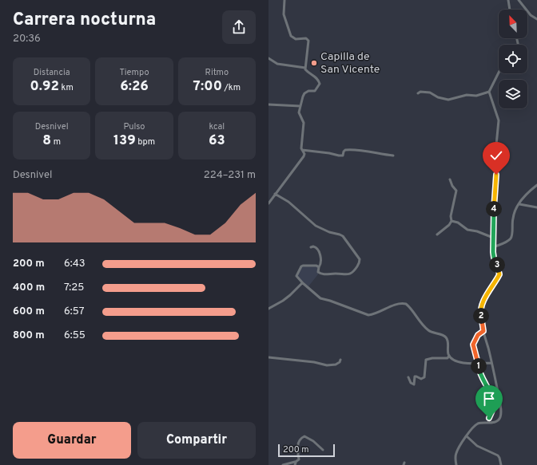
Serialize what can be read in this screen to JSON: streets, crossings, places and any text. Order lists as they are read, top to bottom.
{
  "places": ["Capilla de San Vicente"],
  "scale_bar": "200 m",
  "north": "top left",
  "page": {
    "heading": ["Carrera nocturna", "20:36"],
    "stats": [
      ["Distancia", "0.92 km"],
      ["Tiempo", "6:26"],
      ["Ritmo", "7:00 /km"],
      ["Desnivel", "8 m"],
      ["Pulso", "139 bpm"],
      ["kcal", "63"]
    ],
    "chart": ["Desnivel", "224–231 m"],
    "pins": [
      "4",
      "3",
      "2",
      "1"
    ],
    "list": [
      {
        "name": "200 m",
        "note": "6:43"
      },
      {
        "name": "400 m",
        "note": "7:25"
      },
      {
        "name": "600 m",
        "note": "6:57"
      },
      {
        "name": "800 m",
        "note": "6:55"
      }
    ],
    "buttons": ["Guardar", "Compartir"],
    "scale": "200 m"
  }
}
